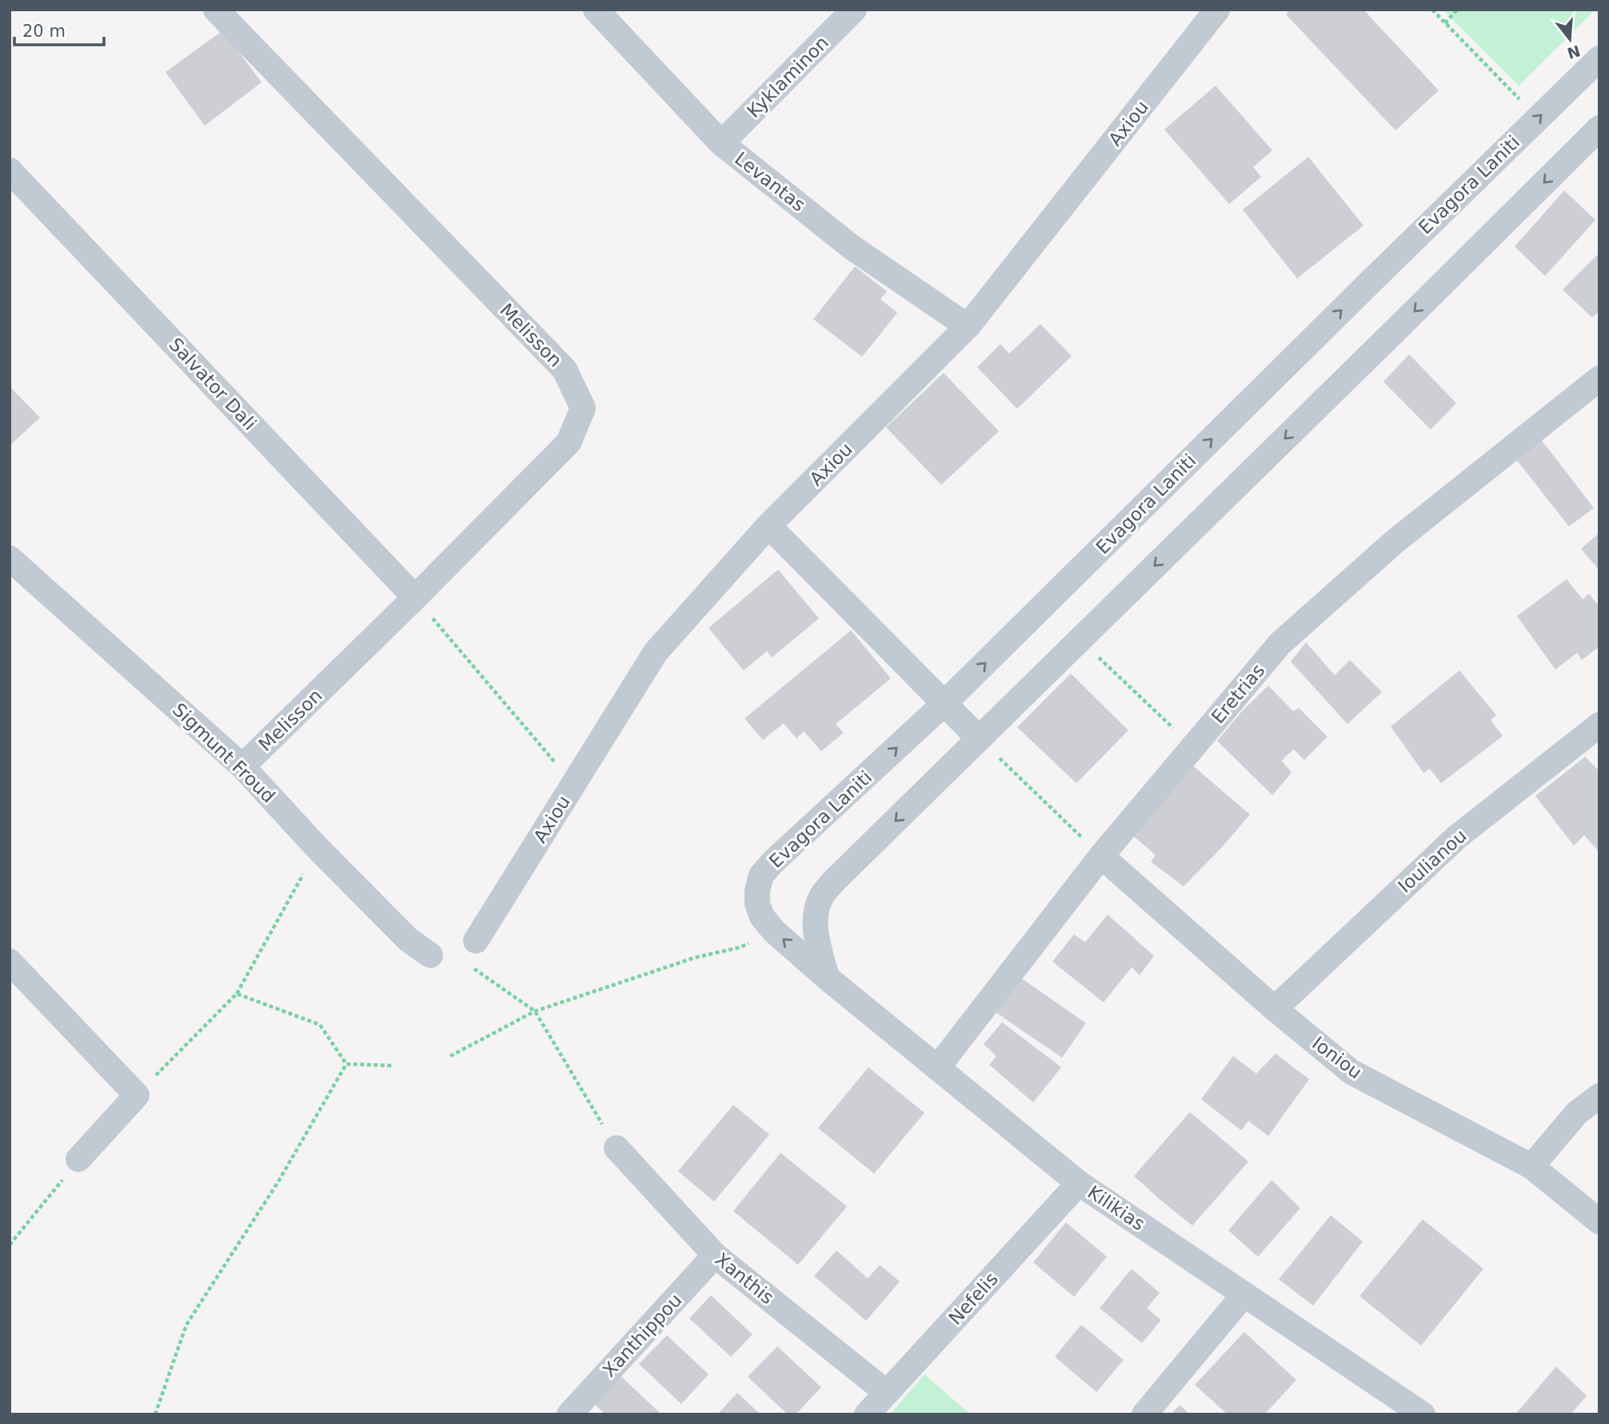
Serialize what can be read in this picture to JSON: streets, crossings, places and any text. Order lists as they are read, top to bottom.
{
  "streets": {
    "street": [
      "Kyklaminon",
      "Axiou",
      "Levantas",
      "Evagora Laniti",
      "Melisson",
      "Salvator Dali",
      "Eretrias",
      "Sigmunt Froud",
      "Ioulianou",
      "Ioniou",
      "Kilikias",
      "Xanthis",
      "Nefelis",
      "Xanthippou"
    ]
  },
  "crossings": [
    ["Kyklaminon", "Levantas"],
    ["Axiou", "Levantas"],
    ["Evagora Laniti", "Kilikias"],
    ["Melisson", "Salvator Dali"],
    ["Melisson", "Sigmunt Froud"],
    ["Eretrias", "Ioniou"],
    ["Eretrias", "Kilikias"],
    ["Ioulianou", "Ioniou"],
    ["Kilikias", "Nefelis"],
    ["Xanthis", "Nefelis"],
    ["Xanthis", "Xanthippou"]
  ],
  "scale_bar": "20 m",
  "north": "bottom"
}
